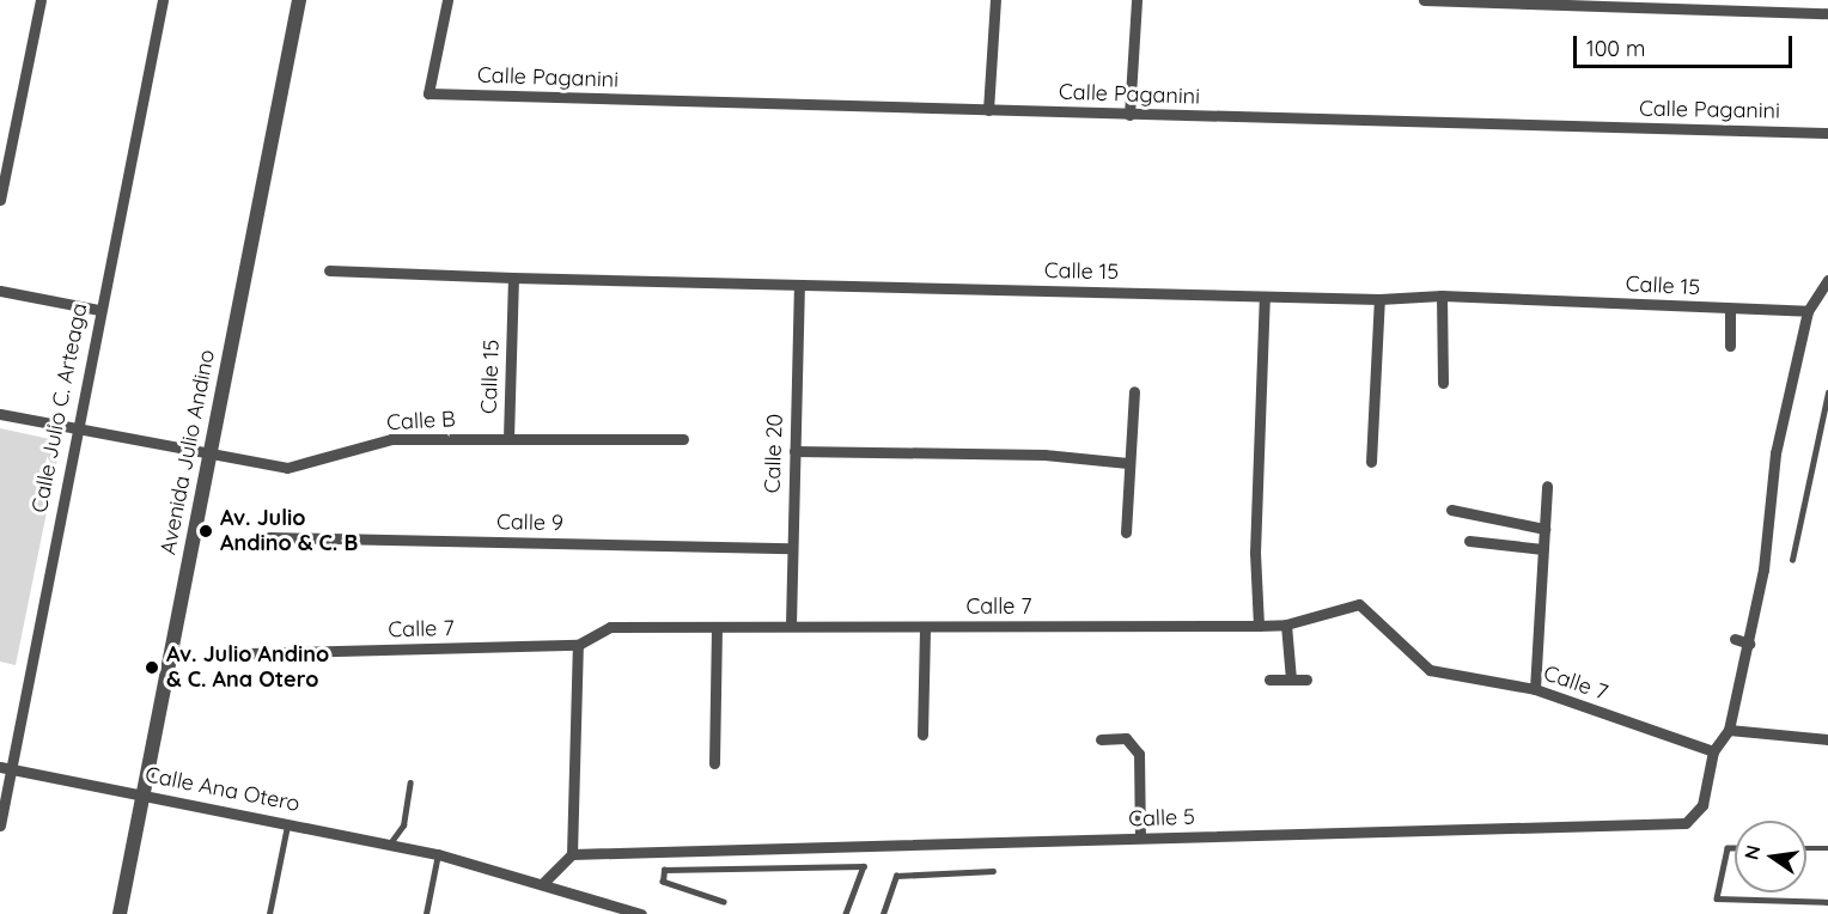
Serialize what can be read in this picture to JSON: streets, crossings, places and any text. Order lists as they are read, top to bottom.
{
  "streets": {
    "street": [
      "Calle Paganini",
      "Calle 15",
      "Calle Julio C. Arteaga",
      "Calle B",
      "Avenida Julio Andino",
      "Calle 20",
      "Calle 9",
      "Calle 7",
      "Calle Ana Otero",
      "Calle 5"
    ]
  },
  "crossings": [
    ["Calle 15", "Calle B"],
    ["Calle 15", "Calle 20"],
    ["Calle Julio C. Arteaga", "Calle B"],
    ["Calle Julio C. Arteaga", "Calle Ana Otero"],
    ["Calle B", "Avenida Julio Andino"],
    ["Avenida Julio Andino", "Calle Ana Otero"],
    ["Calle 20", "Calle 9"],
    ["Calle 20", "Calle 7"],
    ["Calle 7", "Calle 5"]
  ],
  "places": ["Av. Julio Andino & C. B", "Av. Julio Andino & C. Ana Otero"],
  "scale_bar": "100 m",
  "north": "left"
}
